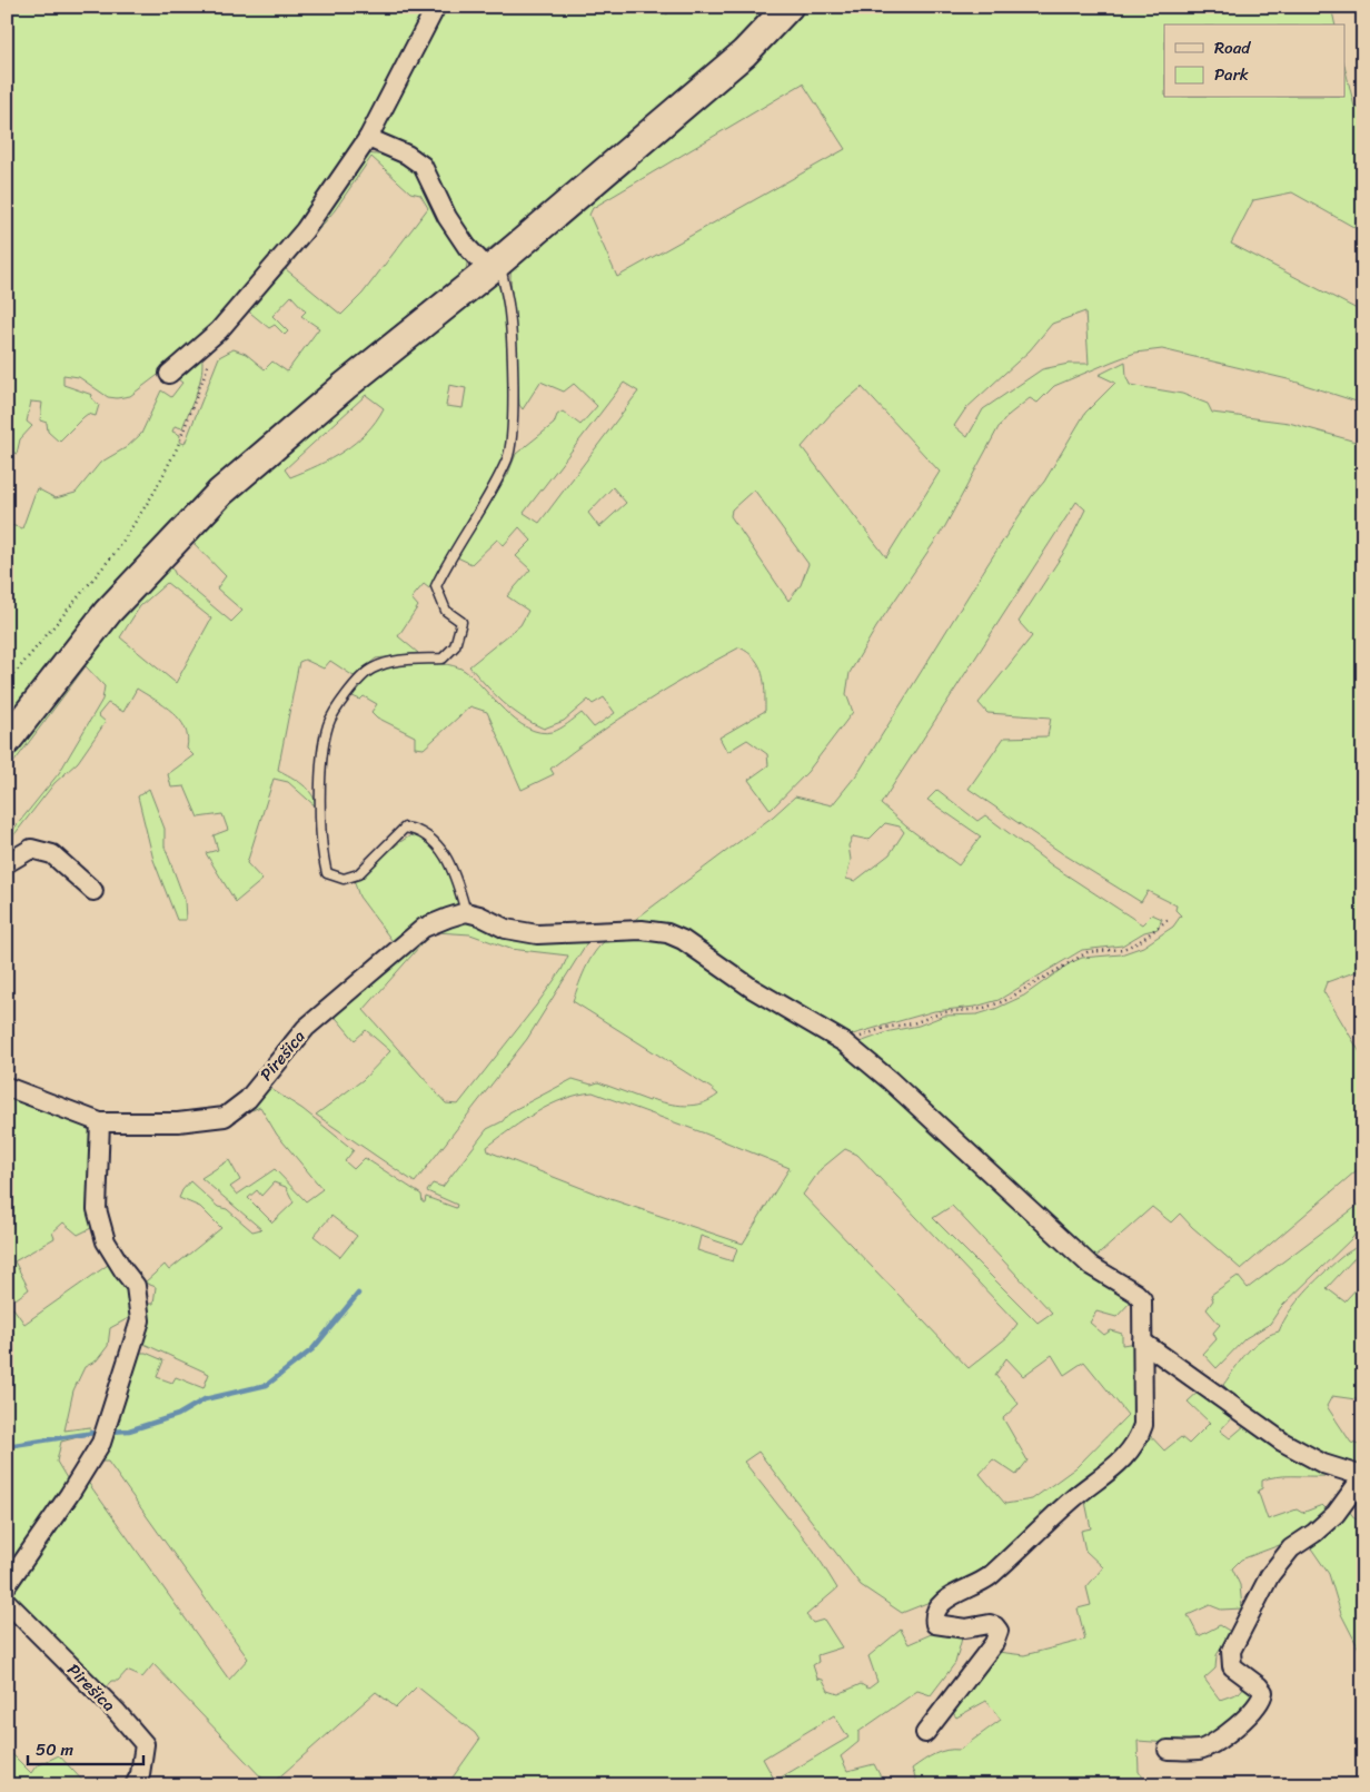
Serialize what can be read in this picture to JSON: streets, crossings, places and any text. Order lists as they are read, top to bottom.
{
  "streets": {
    "street": ["Pirešica"]
  },
  "legend": ["Road", "Park"],
  "scale_bar": "50 m"
}
